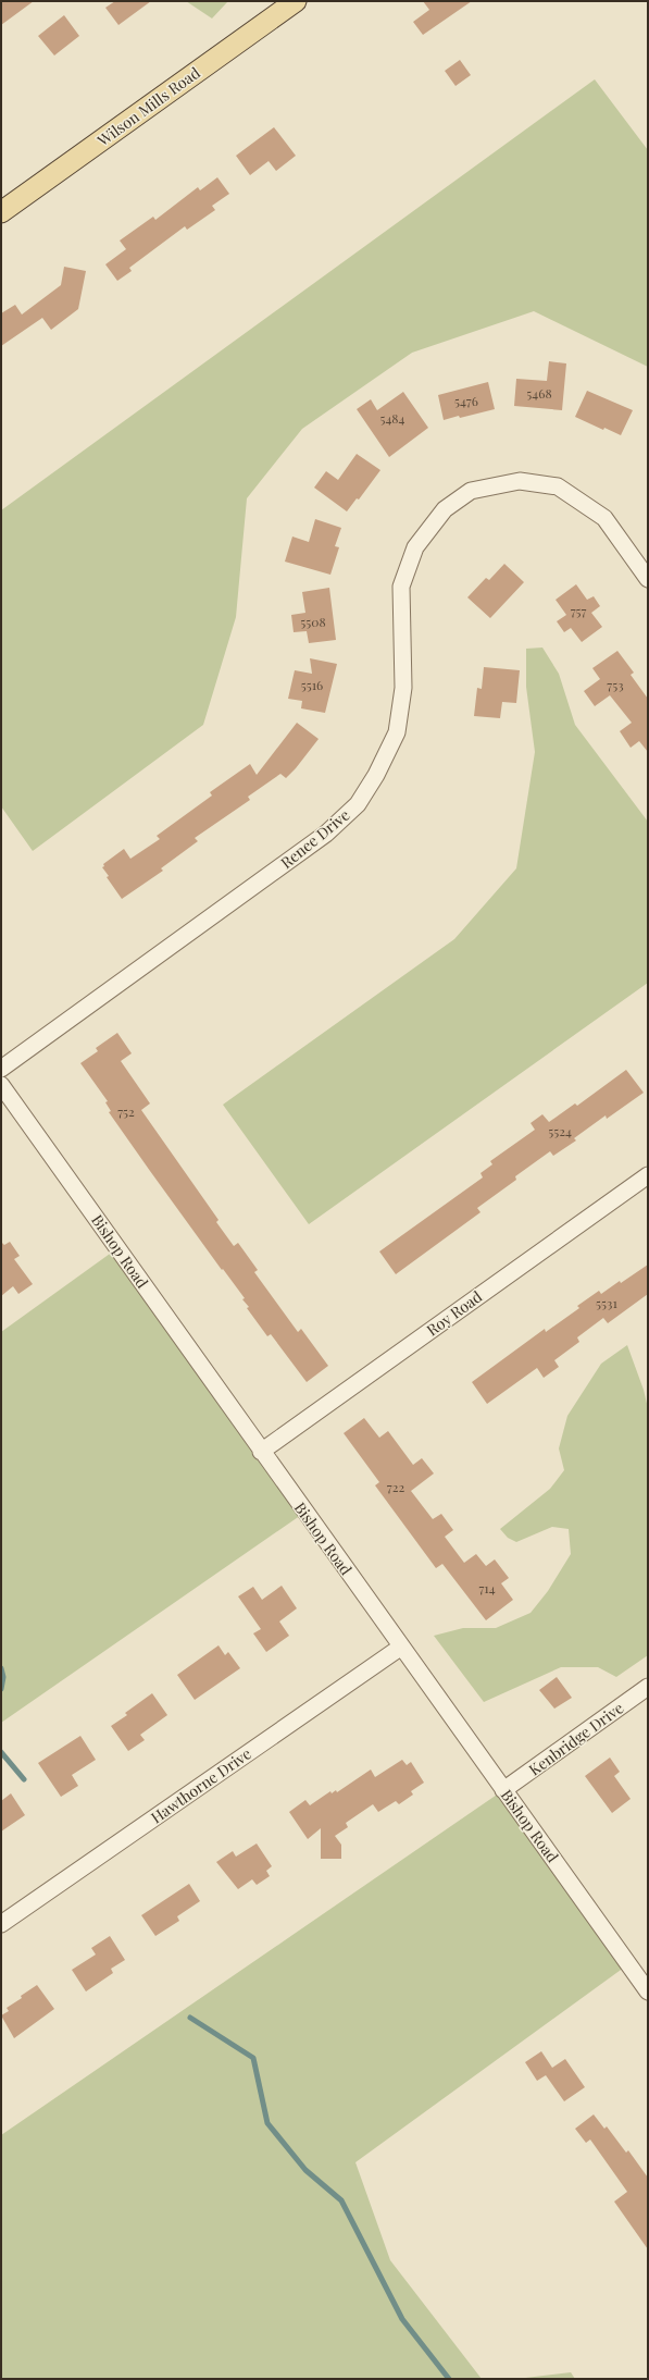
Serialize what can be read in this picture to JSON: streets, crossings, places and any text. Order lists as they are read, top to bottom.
{
  "streets": {
    "main road": ["Wilson Mills Road"],
    "street": [
      "Renee Drive",
      "Bishop Road",
      "Roy Road",
      "Kenbridge Drive",
      "Hawthorne Drive"
    ]
  },
  "crossings": [
    ["Bishop Road", "Roy Road"],
    ["Bishop Road", "Kenbridge Drive"],
    ["Bishop Road", "Hawthorne Drive"]
  ],
  "house_numbers": [
    "5468",
    "5476",
    "5484",
    "757",
    "5508",
    "5516",
    "753",
    "752",
    "5524",
    "5531",
    "722",
    "714"
  ]
}
